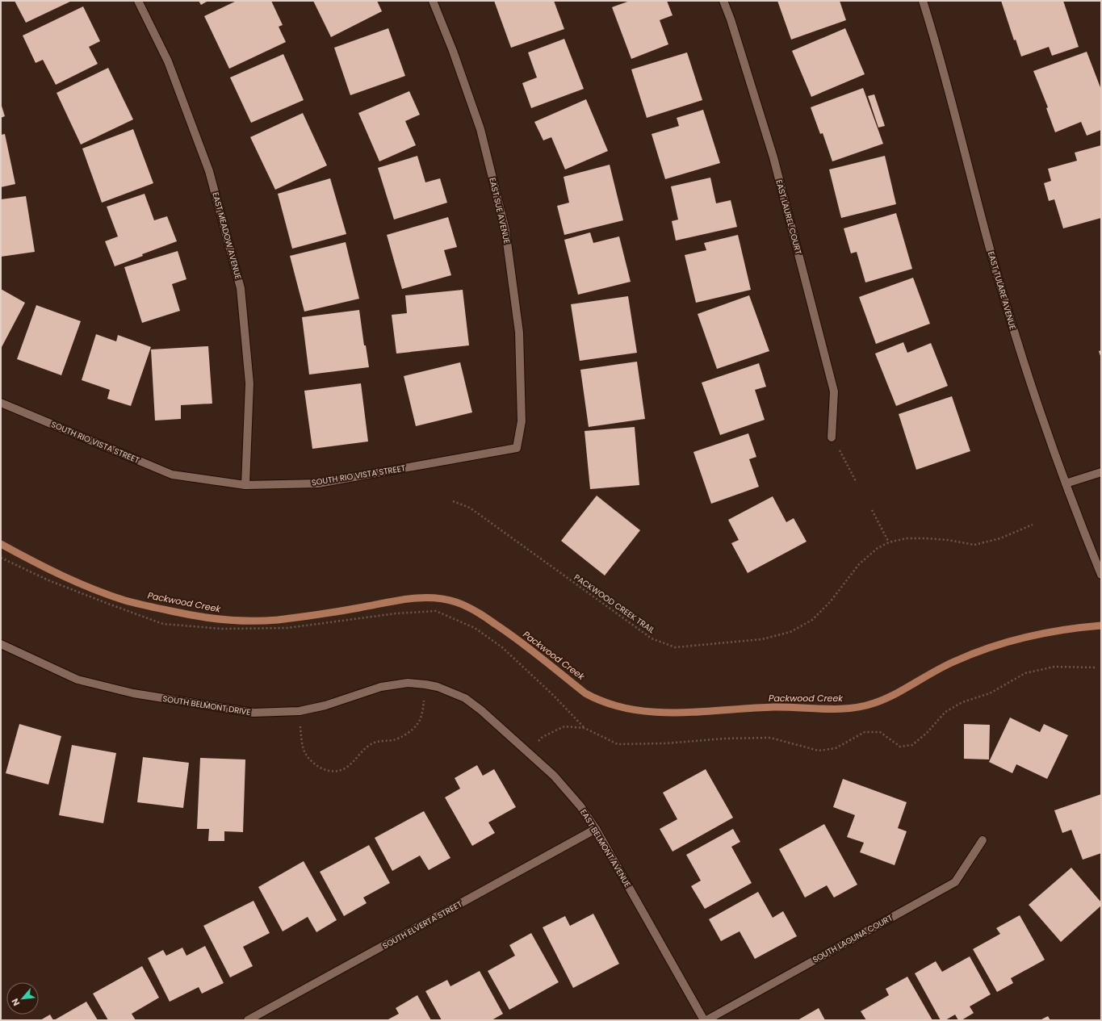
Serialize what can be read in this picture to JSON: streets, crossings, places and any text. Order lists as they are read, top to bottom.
{
  "streets": {
    "street": [
      "EAST SUE AVENUE",
      "EAST LAUREL COURT",
      "EAST MEADOW AVENUE",
      "EAST TULARE AVENUE",
      "SOUTH RIO VISTA STREET",
      "SOUTH BELMONT DRIVE",
      "EAST BELMONT AVENUE",
      "SOUTH ELVERTA STREET",
      "SOUTH LAGUNA COURT"
    ],
    "path": ["PACKWOOD CREEK TRAIL"]
  },
  "crossings": [
    ["EAST SUE AVENUE", "SOUTH RIO VISTA STREET"],
    ["EAST MEADOW AVENUE", "SOUTH RIO VISTA STREET"],
    ["SOUTH BELMONT DRIVE", "EAST BELMONT AVENUE"],
    ["EAST BELMONT AVENUE", "SOUTH ELVERTA STREET"]
  ],
  "water": ["Packwood Creek"],
  "north": "bottom left"
}
